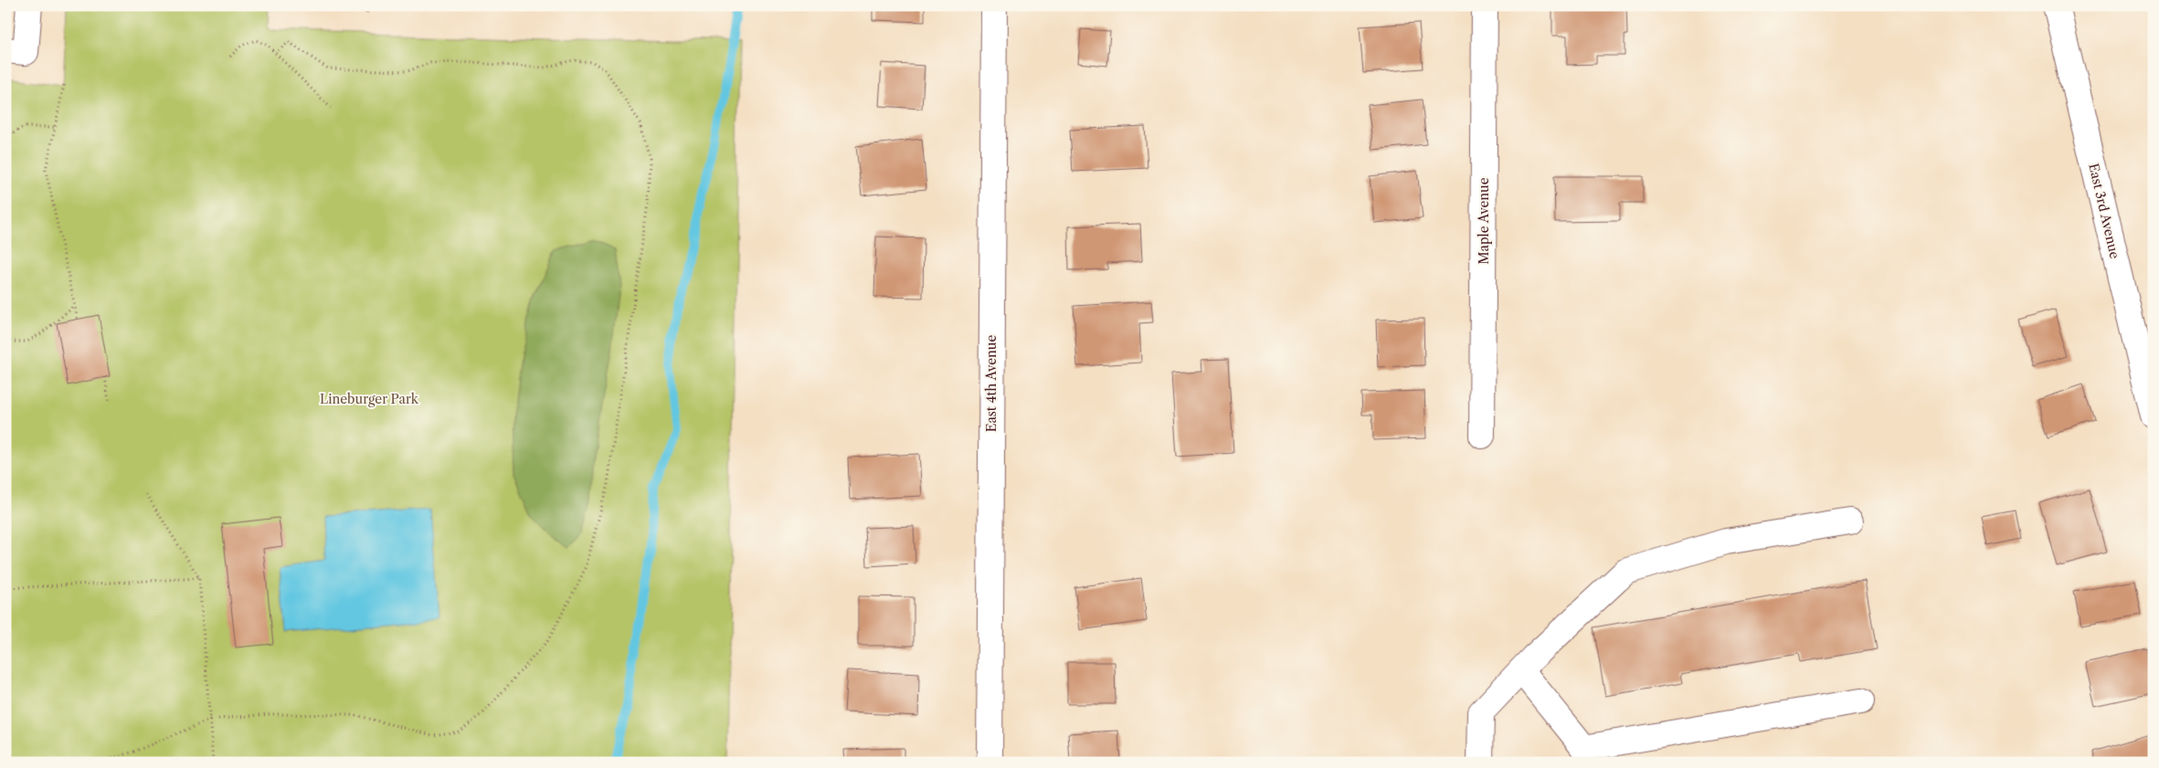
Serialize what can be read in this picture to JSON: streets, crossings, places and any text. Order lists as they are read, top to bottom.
{
  "streets": {
    "street": ["East 3rd Avenue", "Maple Avenue", "East 4th Avenue"]
  },
  "parks": ["Lineburger Park"]
}
